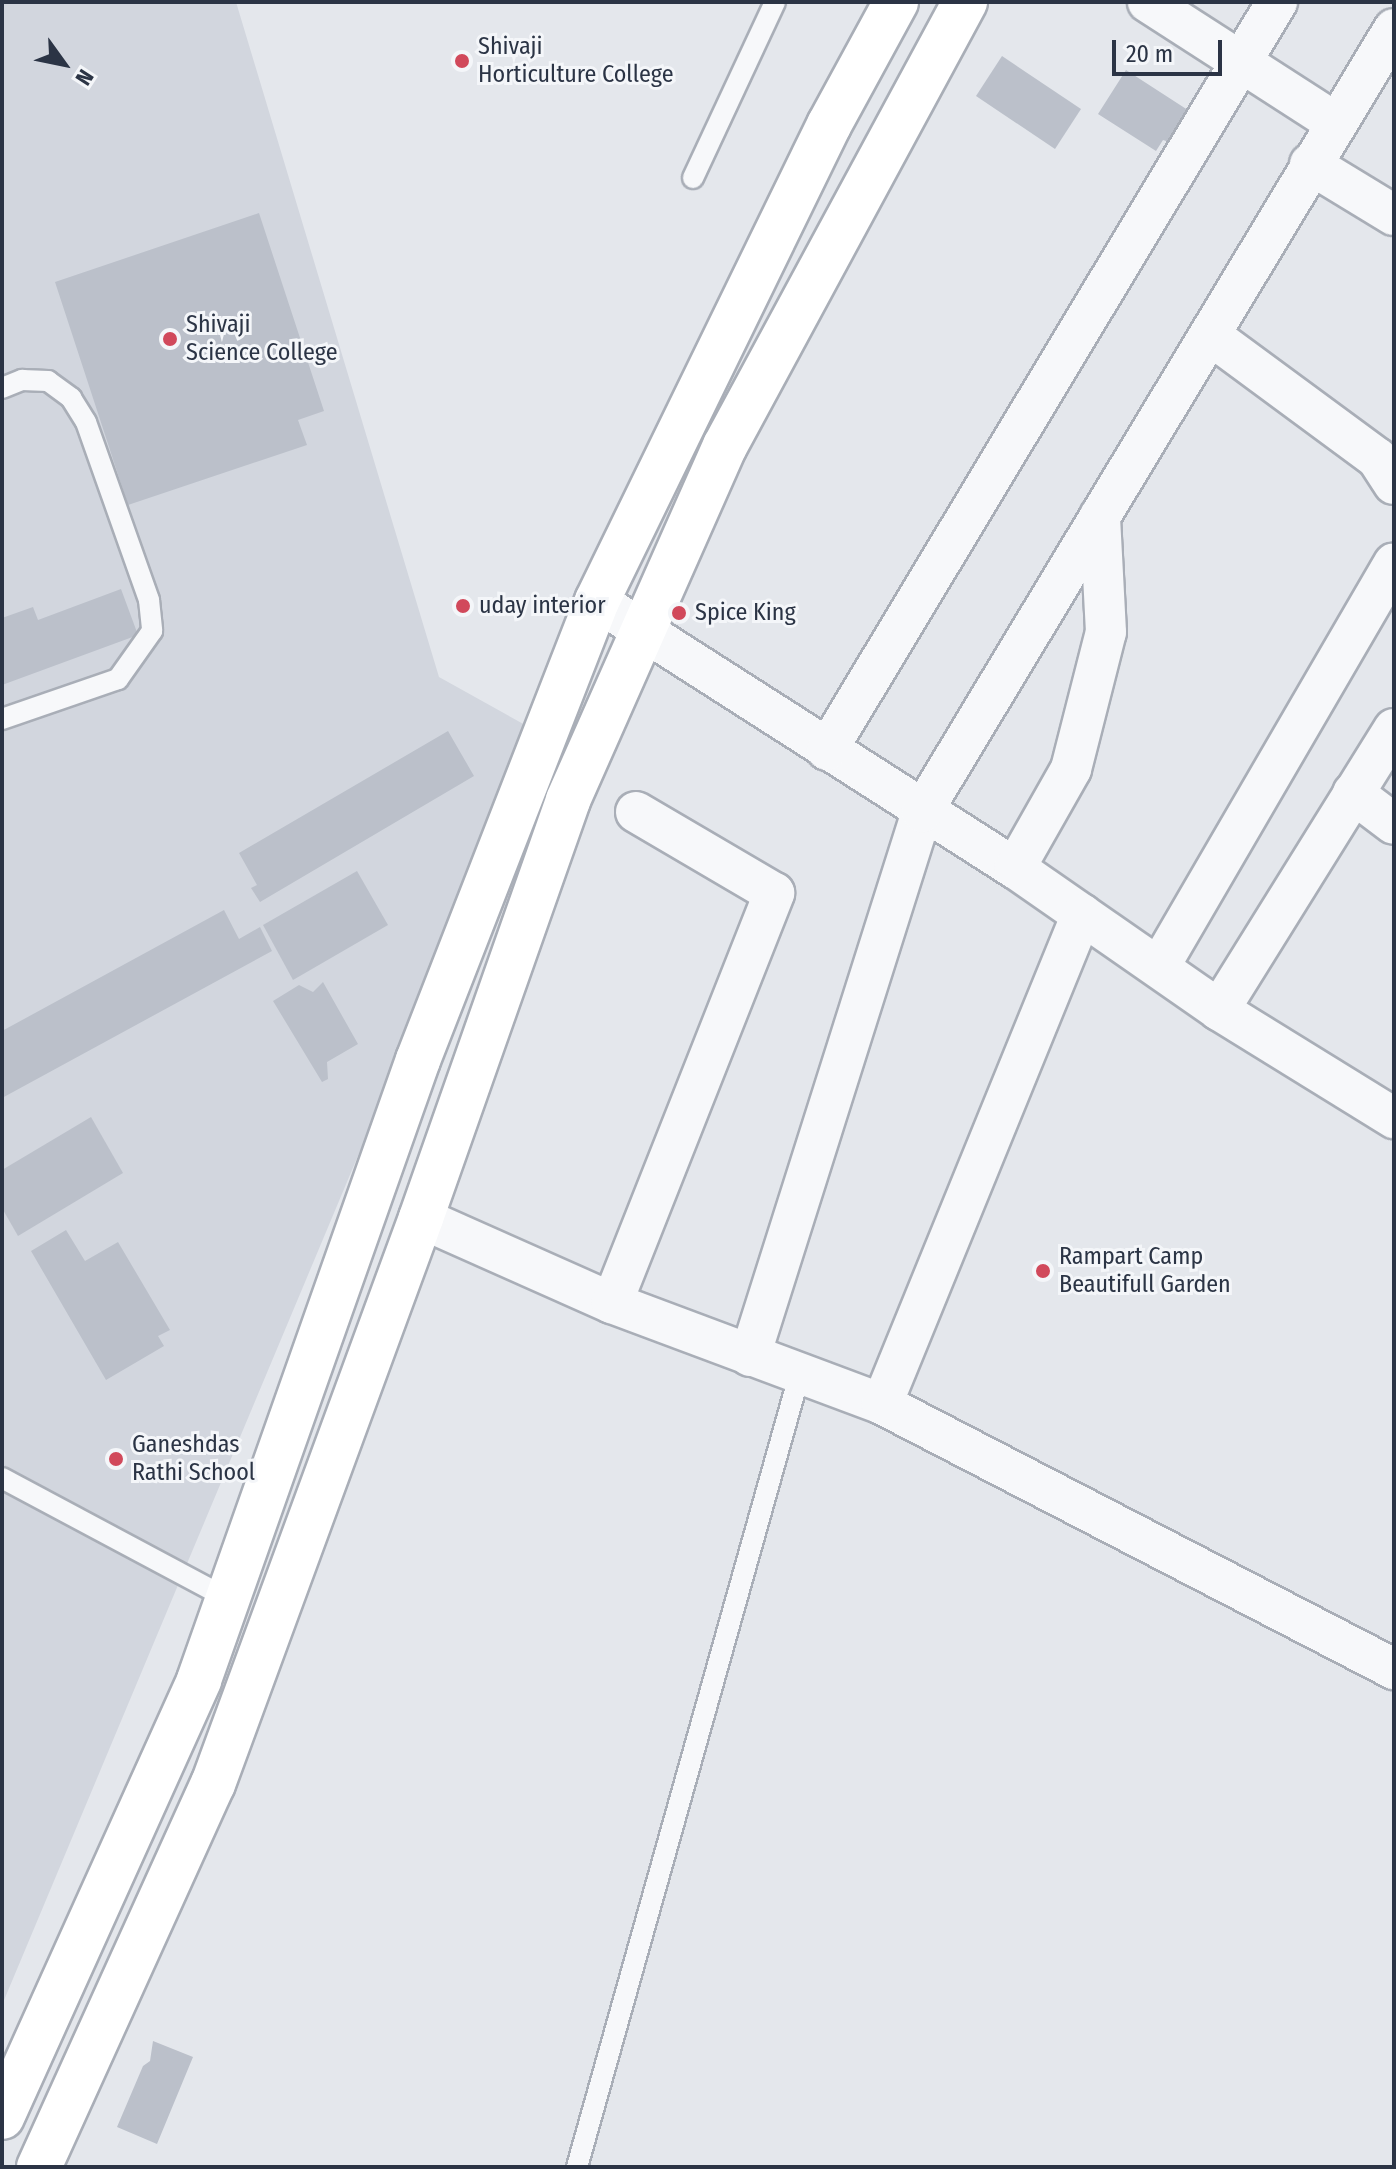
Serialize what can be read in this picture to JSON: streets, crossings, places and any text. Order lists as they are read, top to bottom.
{
  "places": [
    "Shivaji Horticulture College",
    "Shivaji Science College",
    "uday interior",
    "Spice King",
    "Rampart Camp Beautifull Garden",
    "Ganeshdas Rathi School"
  ],
  "scale_bar": "20 m",
  "north": "bottom right"
}
